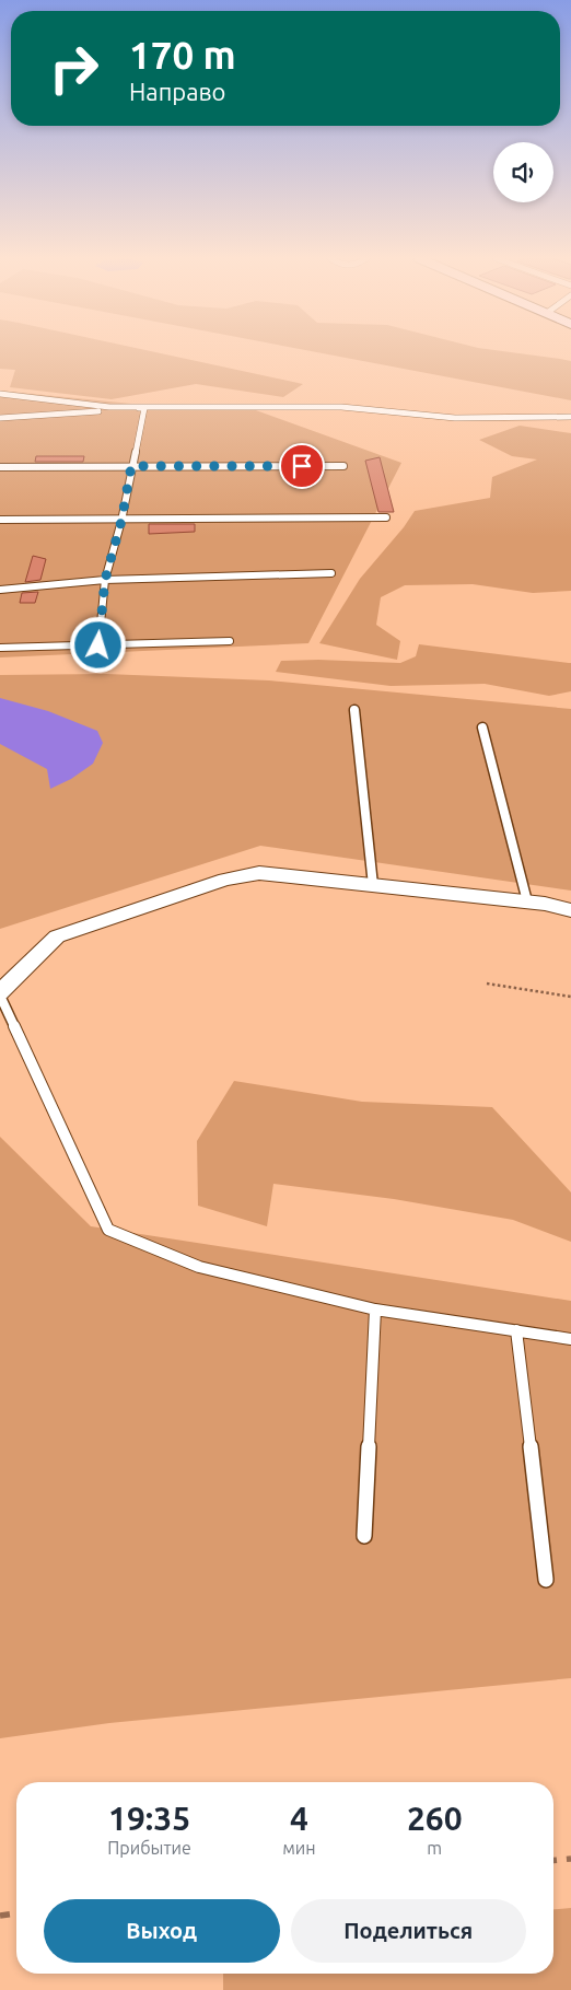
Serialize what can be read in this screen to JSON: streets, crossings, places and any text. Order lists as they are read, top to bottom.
{
  "page": {
    "turn": ["170 m", "Направо"],
    "eta": [
      "19:35",
      "Прибытие",
      "4",
      "мин",
      "260",
      "m"
    ],
    "buttons": ["Выход", "Поделиться"]
  }
}
